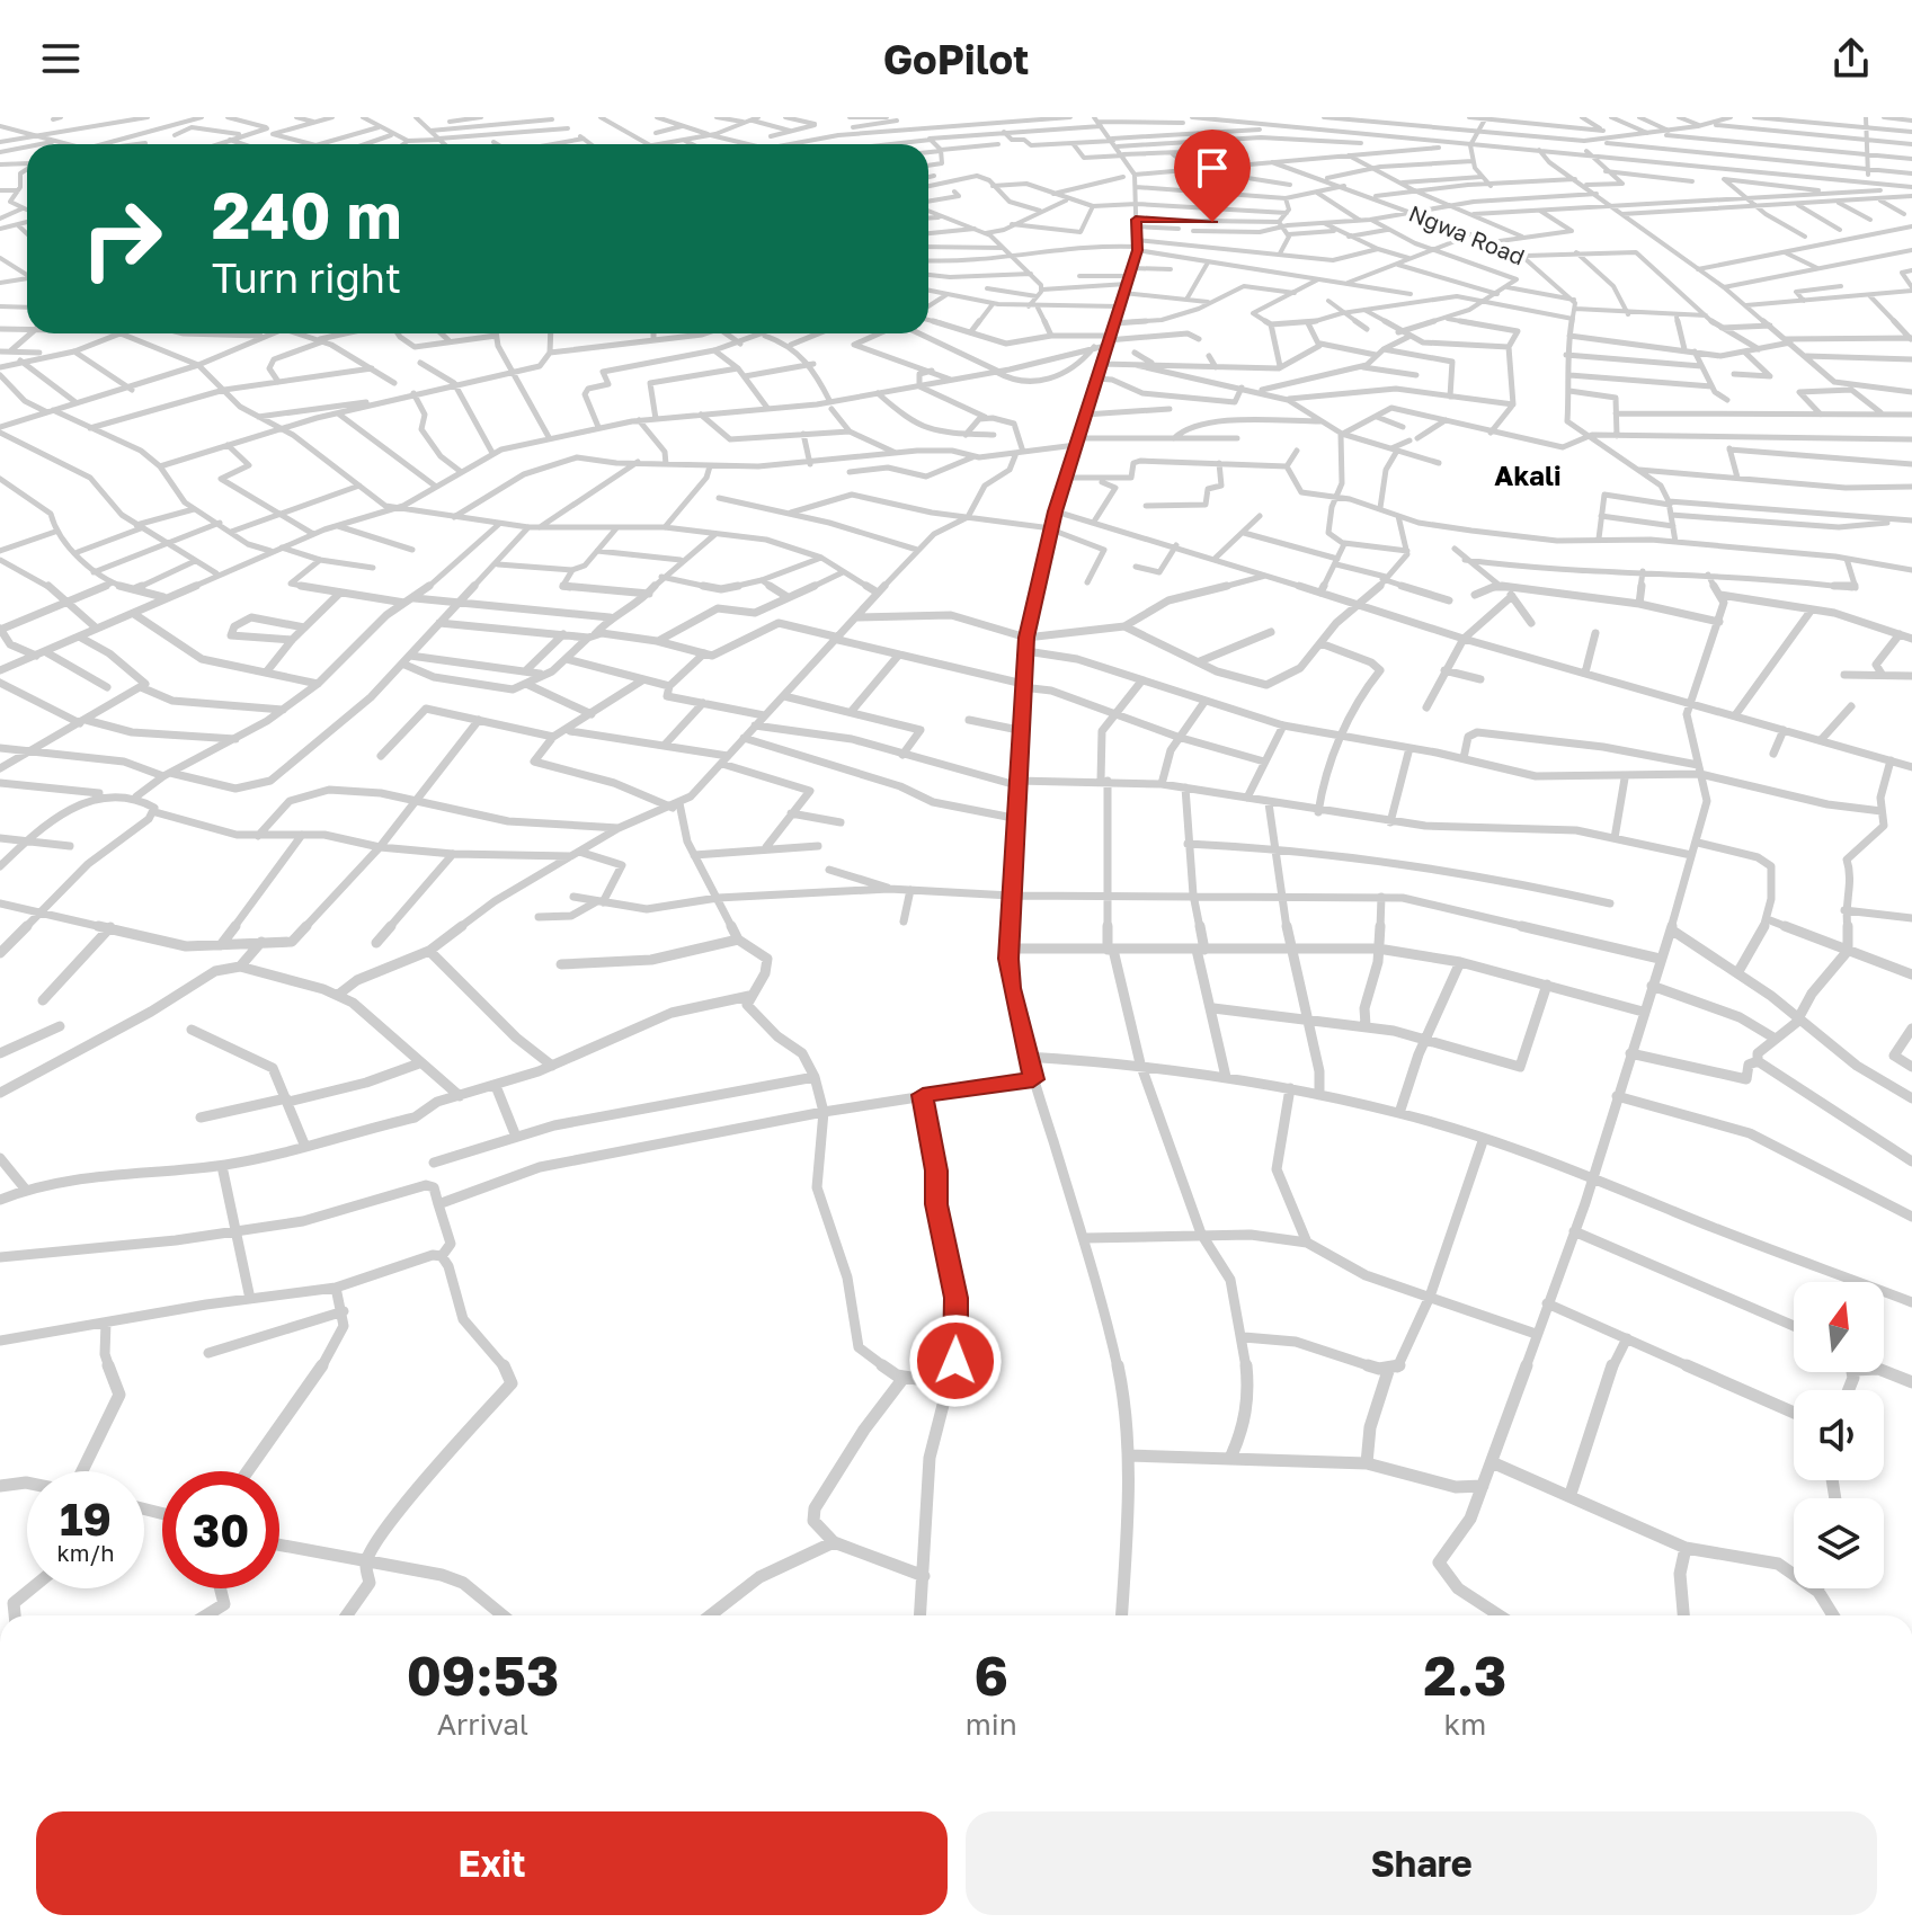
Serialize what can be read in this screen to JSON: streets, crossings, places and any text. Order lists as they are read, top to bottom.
{
  "streets": {
    "street": ["Ngwa Road"]
  },
  "districts": ["Akali"],
  "north": "top",
  "page": {
    "header": "GoPilot",
    "turn": ["240 m", "Turn right"],
    "speed": "19 km/h",
    "limit": "30",
    "eta": [
      "09:53",
      "Arrival",
      "6",
      "min",
      "2.3",
      "km"
    ],
    "buttons": ["Exit", "Share"]
  }
}
